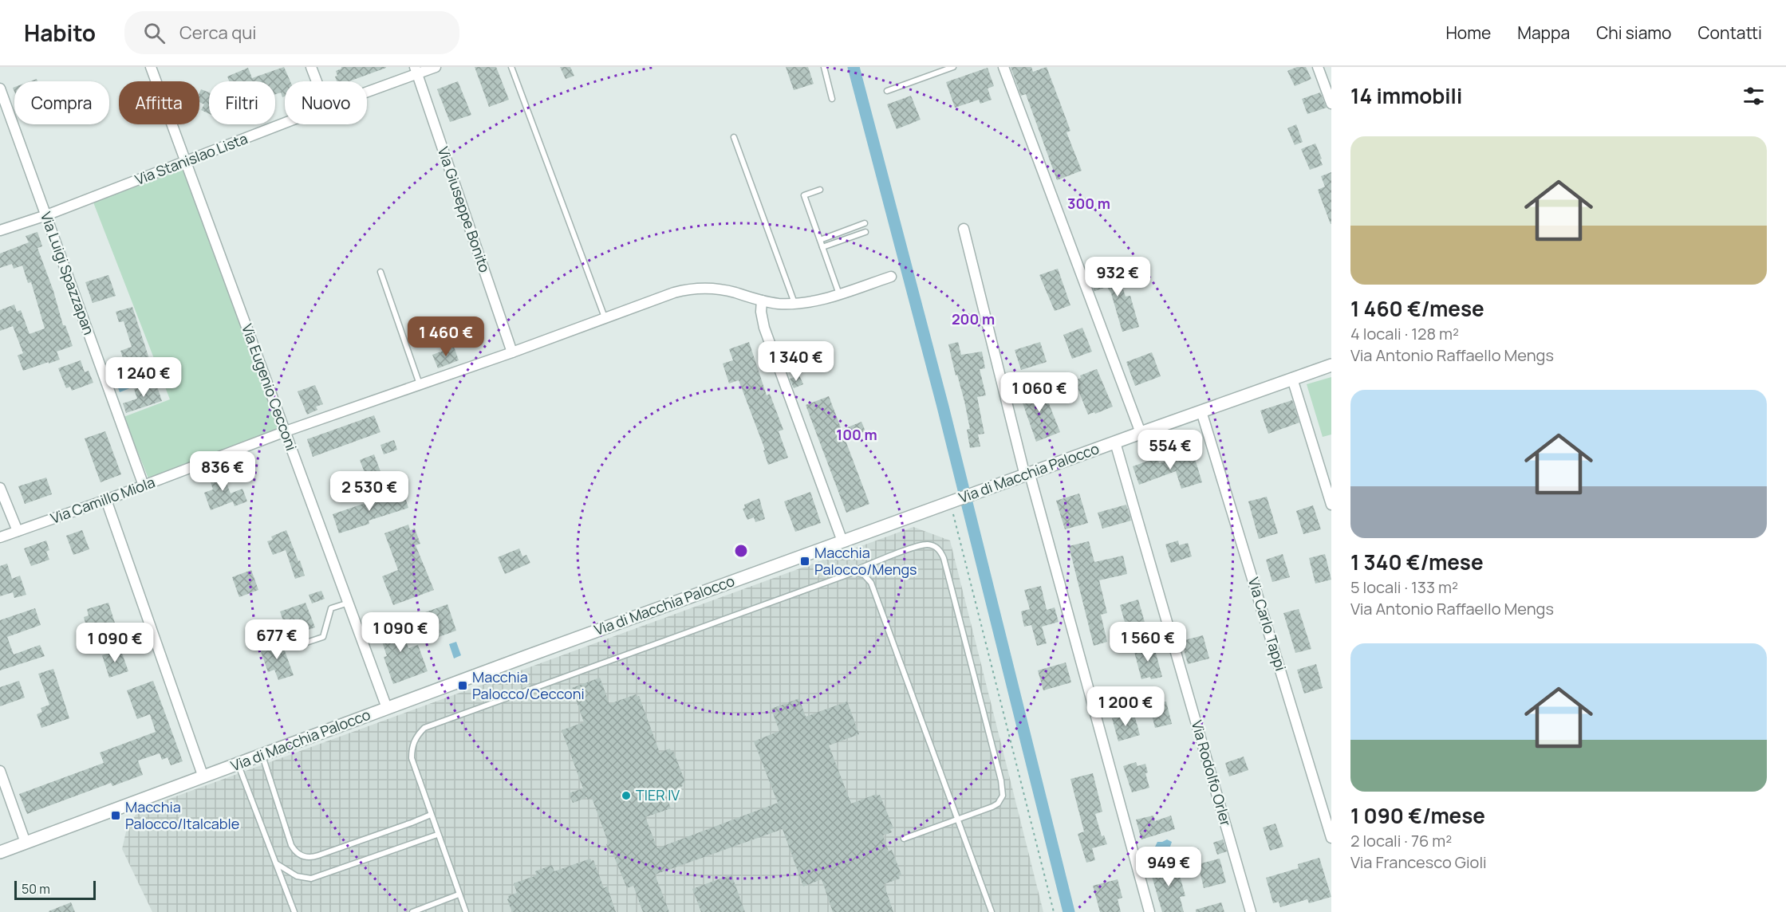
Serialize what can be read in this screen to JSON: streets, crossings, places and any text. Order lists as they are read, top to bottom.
{
  "streets": {
    "street": [
      "Via Stanislao Lista",
      "Via Giuseppe Bonito",
      "Via Luigi Spazzapan",
      "Via Eugenio Cecconi",
      "Via di Macchia Palocco",
      "Via Camillo Miola",
      "Via Carlo Tappi",
      "Via Rodolfo Orler"
    ]
  },
  "crossings": [
    ["Via Stanislao Lista", "Via Giuseppe Bonito"],
    ["Via Stanislao Lista", "Via Luigi Spazzapan"],
    ["Via Stanislao Lista", "Via Eugenio Cecconi"],
    ["Via Giuseppe Bonito", "Via Camillo Miola"],
    ["Via Luigi Spazzapan", "Via Camillo Miola"],
    ["Via Eugenio Cecconi", "Via di Macchia Palocco"],
    ["Via Eugenio Cecconi", "Via Camillo Miola"],
    ["Via di Macchia Palocco", "Via Carlo Tappi"],
    ["Via di Macchia Palocco", "Via Rodolfo Orler"]
  ],
  "places": {
    "transit": ["Macchia Palocco/Mengs", "Macchia Palocco/Cecconi", "Macchia Palocco/Italcable"],
    "other": ["TIER IV"]
  },
  "scale_bar": "50 m",
  "page": {
    "header": "Habito",
    "search": "Cerca qui",
    "nav": [
      "Home",
      "Mappa",
      "Chi siamo",
      "Contatti"
    ],
    "heading": "14 immobili",
    "chip": [
      "Compra",
      "Affitta",
      "Filtri",
      "Nuovo"
    ],
    "list": [
      {
        "name": "1 460 €/mese",
        "note": "4 locali · 128 m² · Via Antonio Raffaello Mengs"
      },
      {
        "name": "1 340 €/mese",
        "note": "5 locali · 133 m² · Via Antonio Raffaello Mengs"
      },
      {
        "name": "1 090 €/mese",
        "note": "2 locali · 76 m² · Via Francesco Gioli"
      }
    ],
    "price": [
      "932 €",
      "1 460 €",
      "1 340 €",
      "1 240 €",
      "1 060 €",
      "554 €",
      "836 €",
      "2 530 €",
      "1 090 €",
      "677 €",
      "1 560 €",
      "1 090 €",
      "1 200 €",
      "949 €"
    ],
    "scale": "50 m"
  },
  "rings": ["300 m", "200 m", "100 m"]
}
